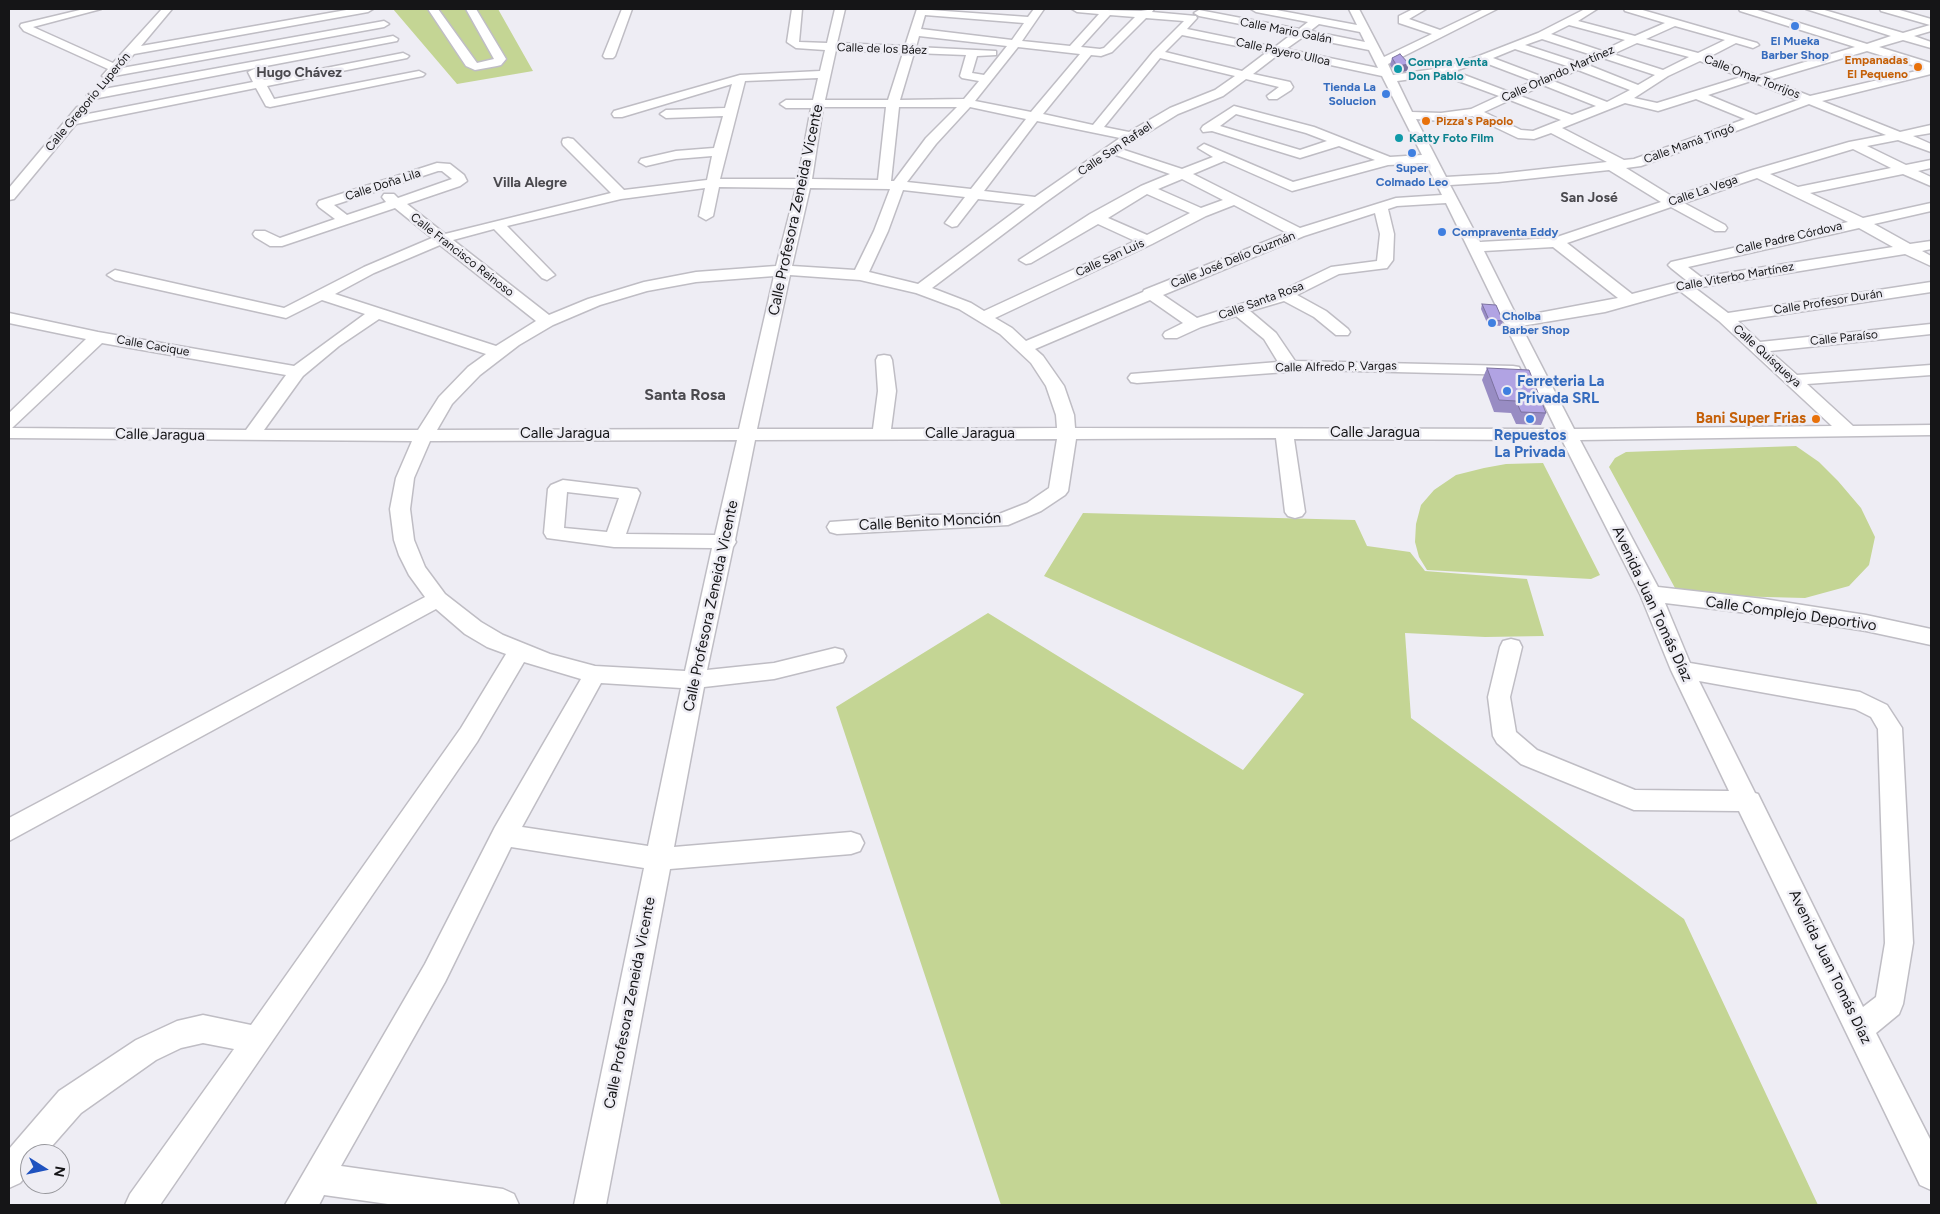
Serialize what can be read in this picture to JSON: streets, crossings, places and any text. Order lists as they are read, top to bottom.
{
  "streets": {
    "street": [
      "Calle Mario Galán",
      "Calle de los Báez",
      "Calle Payero Ulloa",
      "Calle Orlando Martínez",
      "Calle Omar Torrijos",
      "Calle Gregorio Luperón",
      "Calle Mamá Tingó",
      "Calle San Rafael",
      "Calle Doña Lila",
      "Calle La Vega",
      "Calle Profesora Zeneida Vicente",
      "Calle Padre Córdova",
      "Calle Francisco Reinoso",
      "Calle San Luis",
      "Calle José Delio Guzmán",
      "Calle Viterbo Martínez",
      "Calle Santa Rosa",
      "Calle Profesor Durán",
      "Calle Paraíso",
      "Calle Cacique",
      "Calle Quisqueya",
      "Calle Alfredo P. Vargas",
      "Calle Jaragua",
      "Calle Benito Monción",
      "Avenida Juan Tomás Díaz",
      "Calle Complejo Deportivo"
    ]
  },
  "crossings": [
    ["Calle Mario Galán", "Calle Payero Ulloa"],
    ["Calle Mario Galán", "Calle San Rafael"],
    ["Calle Mario Galán", "Avenida Juan Tomás Díaz"],
    ["Calle de los Báez", "Calle Profesora Zeneida Vicente"],
    ["Calle Payero Ulloa", "Calle San Rafael"],
    ["Calle Payero Ulloa", "Avenida Juan Tomás Díaz"],
    ["Calle Orlando Martínez", "Calle Omar Torrijos"],
    ["Calle Orlando Martínez", "Avenida Juan Tomás Díaz"],
    ["Calle Omar Torrijos", "Calle Mamá Tingó"],
    ["Calle Omar Torrijos", "Calle La Vega"],
    ["Calle Mamá Tingó", "Calle José Delio Guzmán"],
    ["Calle Mamá Tingó", "Avenida Juan Tomás Díaz"],
    ["Calle San Rafael", "Calle Benito Monción"],
    ["Calle Doña Lila", "Calle Francisco Reinoso"],
    ["Calle La Vega", "Avenida Juan Tomás Díaz"],
    ["Calle Profesora Zeneida Vicente", "Calle Jaragua"],
    ["Calle Profesora Zeneida Vicente", "Calle Benito Monción"],
    ["Calle Padre Córdova", "Calle Viterbo Martínez"],
    ["Calle Padre Córdova", "Calle Quisqueya"],
    ["Calle Francisco Reinoso", "Calle Benito Monción"],
    ["Calle San Luis", "Calle Benito Monción"],
    ["Calle José Delio Guzmán", "Calle Santa Rosa"],
    ["Calle José Delio Guzmán", "Calle Benito Monción"],
    ["Calle José Delio Guzmán", "Avenida Juan Tomás Díaz"],
    ["Calle Viterbo Martínez", "Calle Quisqueya"],
    ["Calle Viterbo Martínez", "Avenida Juan Tomás Díaz"],
    ["Calle Profesor Durán", "Calle Quisqueya"],
    ["Calle Paraíso", "Calle Quisqueya"],
    ["Calle Quisqueya", "Calle Jaragua"],
    ["Calle Alfredo P. Vargas", "Avenida Juan Tomás Díaz"],
    ["Calle Jaragua", "Calle Benito Monción"],
    ["Calle Jaragua", "Avenida Juan Tomás Díaz"],
    ["Avenida Juan Tomás Díaz", "Calle Complejo Deportivo"]
  ],
  "districts": [
    "Hugo Chávez",
    "Villa Alegre",
    "San José",
    "Santa Rosa"
  ],
  "places": [
    "El Mueka Barber Shop",
    "Empanadas El Pequeno",
    "Compra Venta Don Pablo",
    "Tienda La Solucion",
    "Pizza's Papolo",
    "Katty Foto Film",
    "Super Colmado Leo",
    "Compraventa Eddy",
    "Cholba Barber Shop",
    "Ferreteria La Privada SRL",
    "Repuestos La Privada",
    "Bani Super Frias"
  ],
  "north": "right"
}
